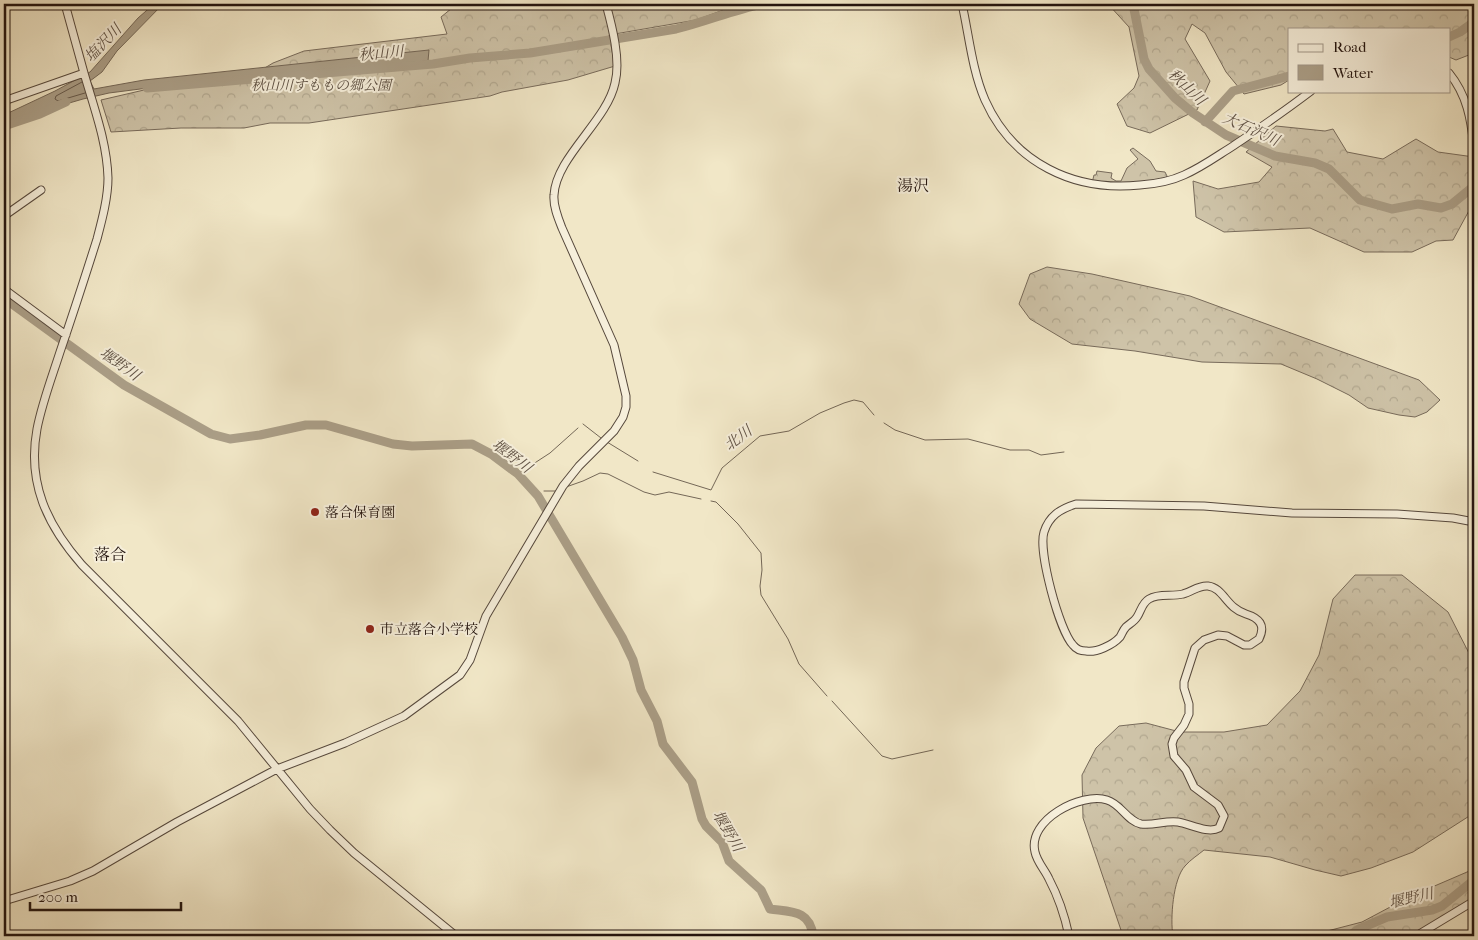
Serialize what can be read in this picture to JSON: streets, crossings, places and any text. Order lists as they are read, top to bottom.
{
  "districts": ["湯沢", "落合"],
  "water": [
    "塩沢川",
    "秋山川",
    "大石沢川",
    "堰野川",
    "北川"
  ],
  "parks": ["秋山川すももの郷公園"],
  "places": ["落合保育園", "市立落合小学校"],
  "legend": ["Road", "Water"],
  "scale_bar": "200 m"
}
